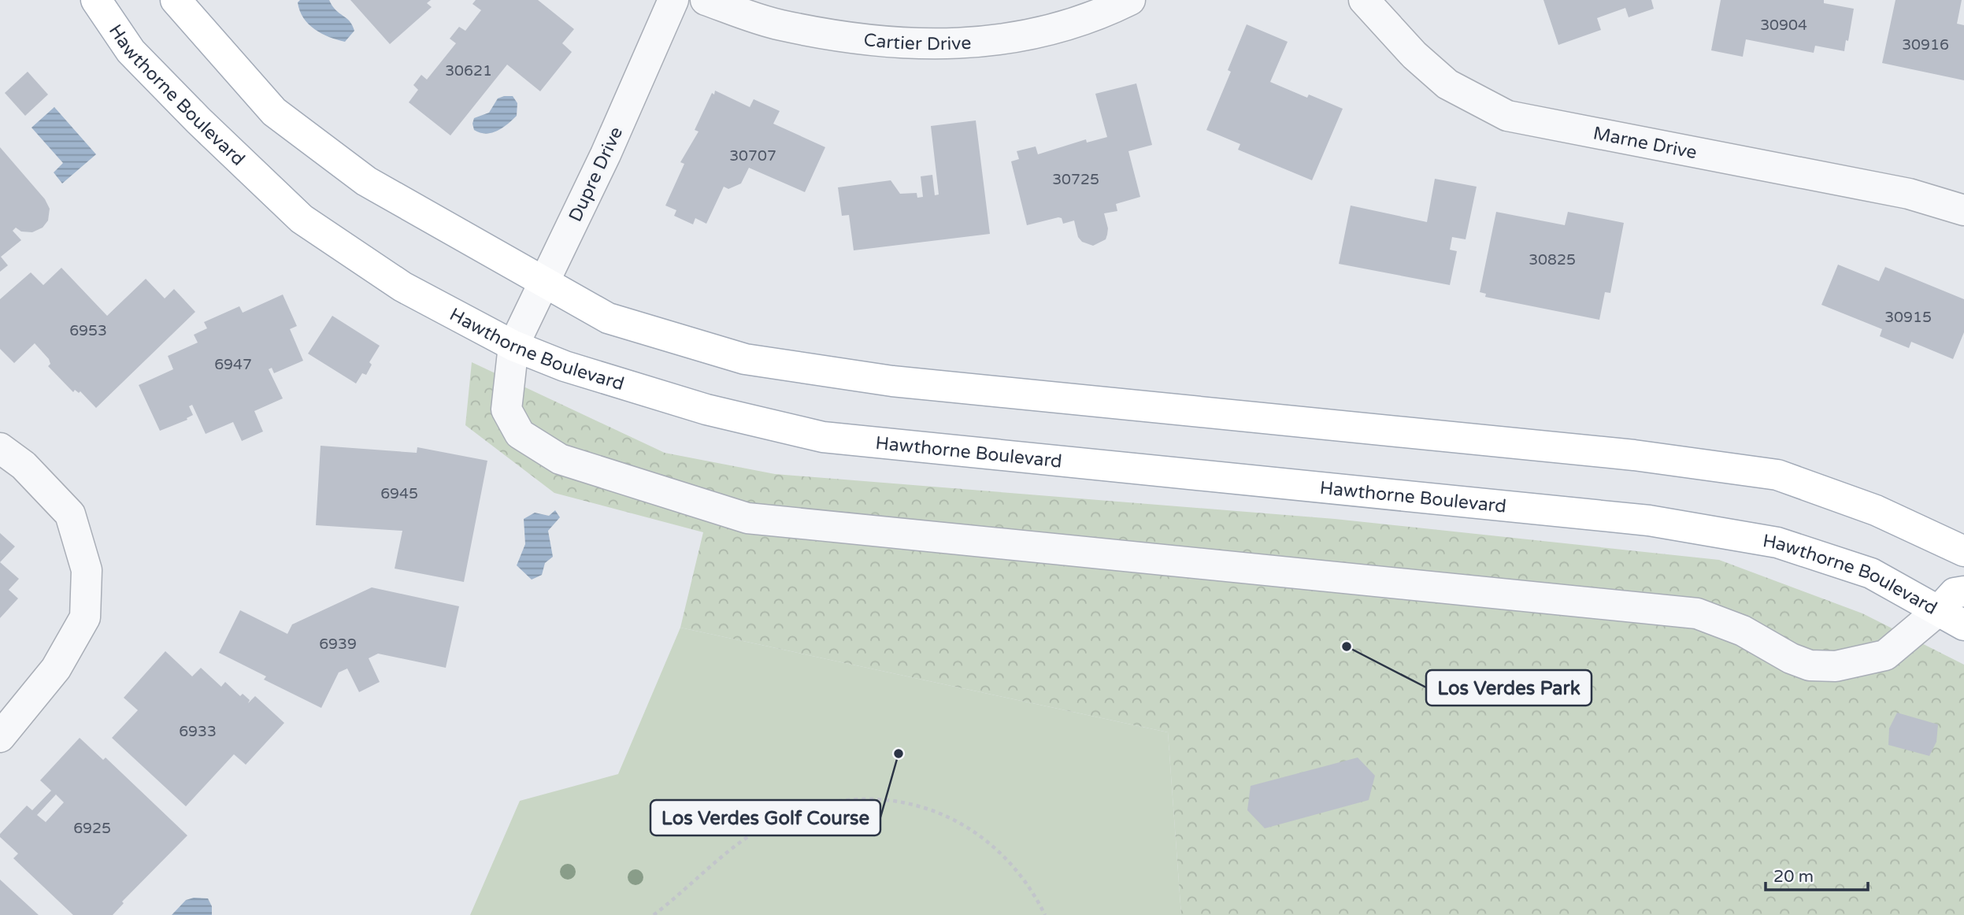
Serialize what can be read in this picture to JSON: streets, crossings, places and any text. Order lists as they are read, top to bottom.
{
  "streets": {
    "main road": ["Hawthorne Boulevard"],
    "street": ["Cartier Drive", "Marne Drive", "Dupre Drive"]
  },
  "crossings": [
    ["Hawthorne Boulevard", "Dupre Drive"]
  ],
  "places": ["Los Verdes Park", "Los Verdes Golf Course"],
  "house_numbers": [
    "30904",
    "30916",
    "30621",
    "30707",
    "30725",
    "30825",
    "30915",
    "6953",
    "6947",
    "6945",
    "6939",
    "6933",
    "6925"
  ],
  "scale_bar": "20 m"
}
